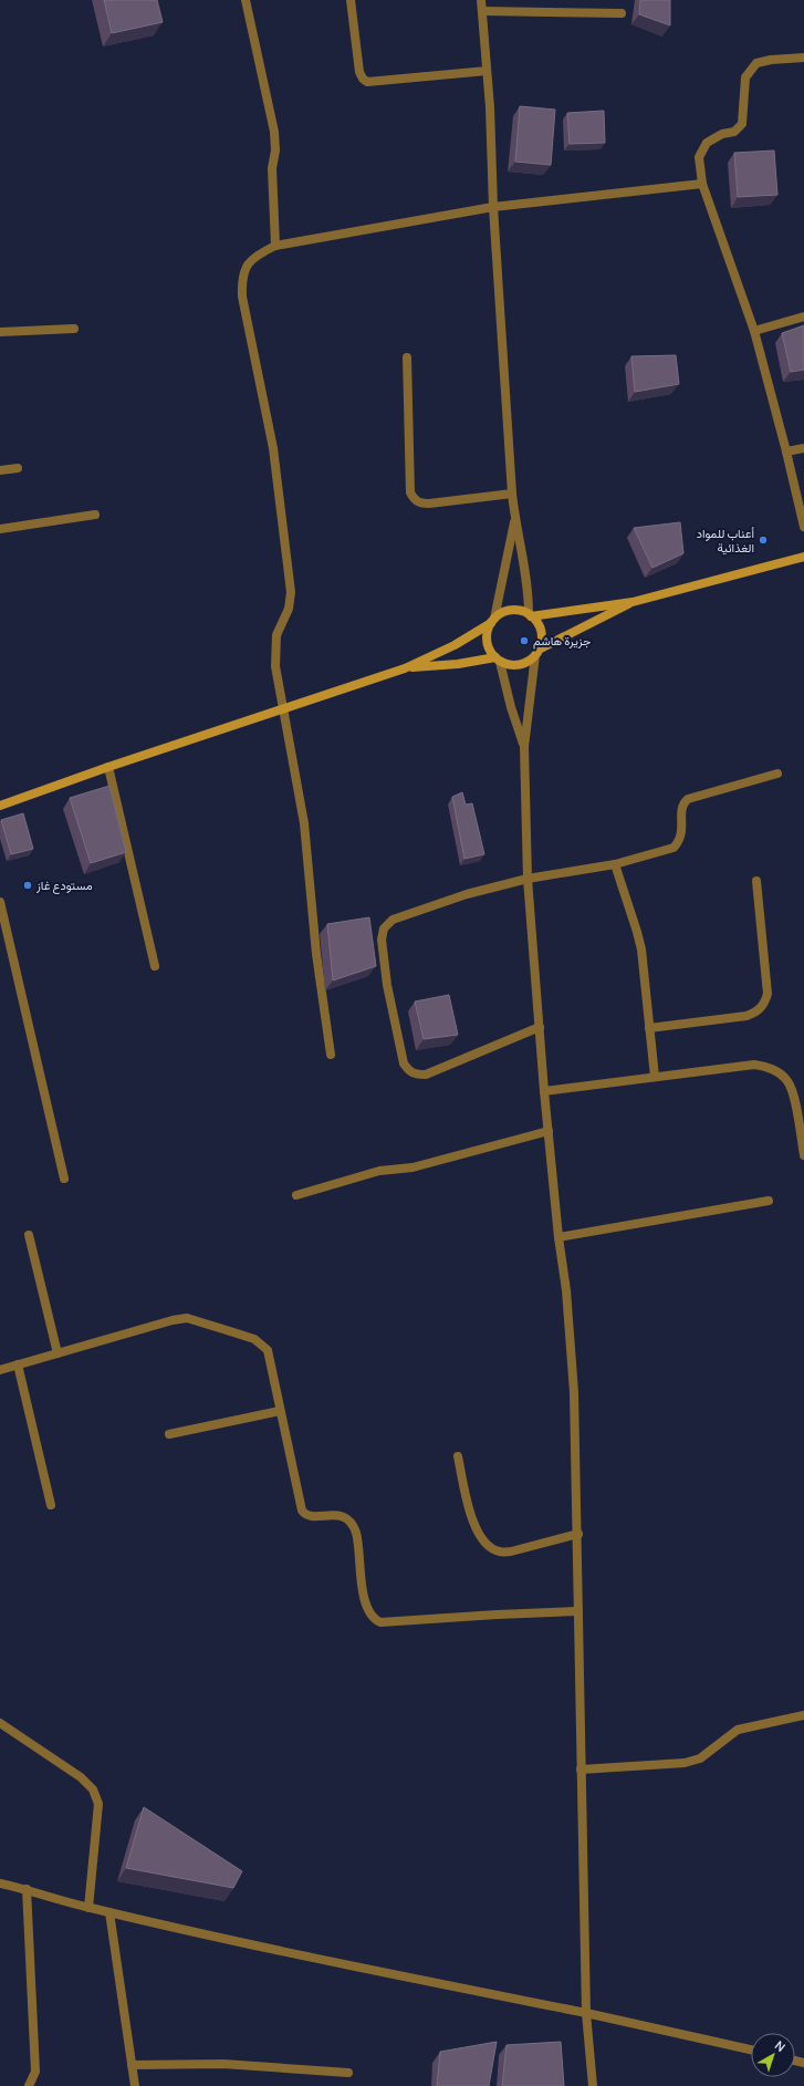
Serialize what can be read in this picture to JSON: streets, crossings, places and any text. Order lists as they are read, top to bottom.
{
  "places": ["أعناب للمواد الغذائية", "جزيرة هاشم", "مستودع غاز"],
  "north": "top right"
}
